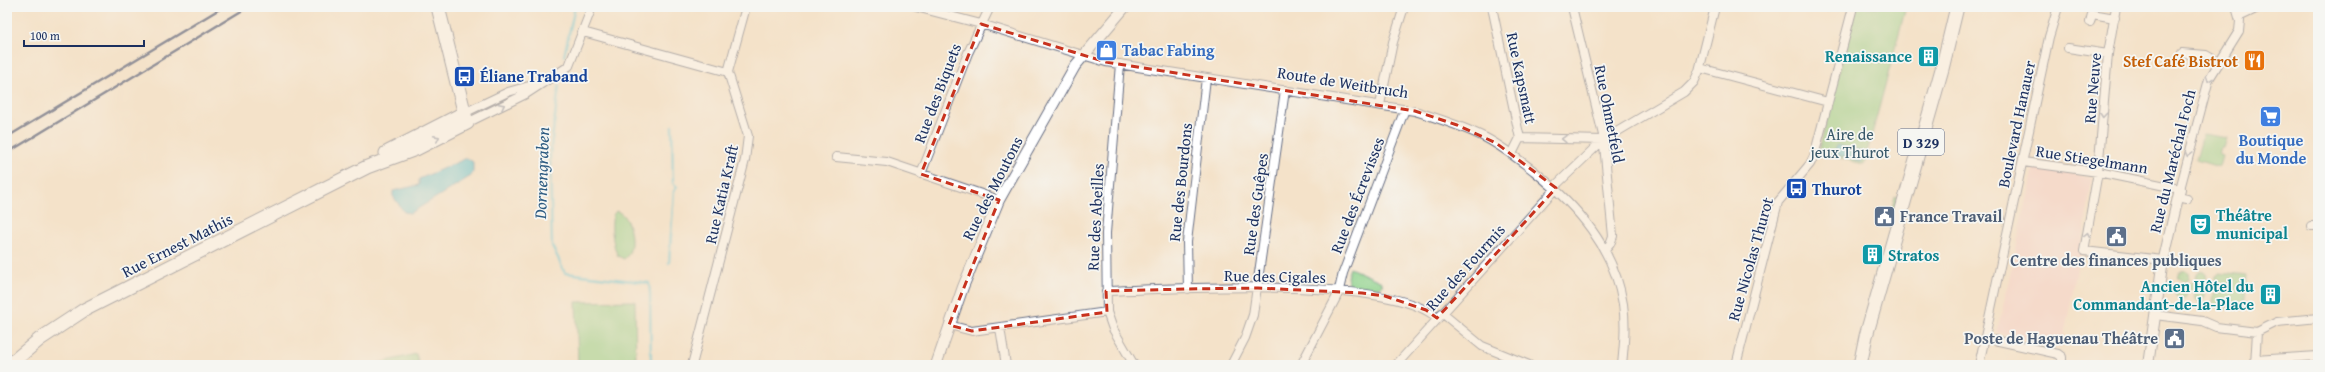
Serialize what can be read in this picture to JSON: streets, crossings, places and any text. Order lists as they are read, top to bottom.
{
  "streets": {
    "main road": ["D 329", "Rue Ernest Mathis"],
    "street": [
      "Rue Kapsmatt",
      "Route de Weitbruch",
      "Rue Neuve",
      "Rue des Biquets",
      "Rue Ohmetfeld",
      "Boulevard Hanauer",
      "Rue Stiegelmann",
      "Rue du Maréchal Foch",
      "Rue des Bourdons",
      "Rue des Moutons",
      "Rue Katia Kraft",
      "Rue des Écrevisses",
      "Rue des Guêpes",
      "Rue des Abeilles",
      "Rue Nicolas Thurot",
      "Rue des Fourmis",
      "Rue des Cigales"
    ]
  },
  "crossings": [
    ["Rue Kapsmatt", "Route de Weitbruch"],
    ["Route de Weitbruch", "Rue des Biquets"],
    ["Route de Weitbruch", "Rue Ohmetfeld"],
    ["Route de Weitbruch", "Rue des Bourdons"],
    ["Route de Weitbruch", "Rue des Moutons"],
    ["Route de Weitbruch", "Rue des Écrevisses"],
    ["Route de Weitbruch", "Rue des Guêpes"],
    ["Route de Weitbruch", "Rue des Abeilles"],
    ["Route de Weitbruch", "Rue des Fourmis"],
    ["Rue Neuve", "Rue Stiegelmann"],
    ["Rue Neuve", "Rue du Maréchal Foch"],
    ["Rue Ohmetfeld", "Rue des Fourmis"],
    ["Boulevard Hanauer", "Rue Stiegelmann"],
    ["Rue Stiegelmann", "Rue du Maréchal Foch"],
    ["Rue des Bourdons", "Rue des Cigales"],
    ["Rue des Écrevisses", "Rue des Cigales"],
    ["Rue des Guêpes", "Rue des Cigales"],
    ["Rue des Abeilles", "Rue des Cigales"],
    ["Rue des Fourmis", "Rue des Cigales"]
  ],
  "one_way": ["Rue du Maréchal Foch"],
  "water": ["Dornengraben"],
  "parks": ["Aire de jeux Thurot"],
  "places": {
    "shop": ["Tabac Fabing"],
    "building": ["Renaissance", "Stratos", "Ancien Hôtel du Commandant-de-la-Place"],
    "restaurant": ["Stef Café Bistrot"],
    "bus stop": ["Éliane Traband", "Thurot"],
    "supermarket": ["Boutique du Monde"],
    "public building": ["France Travail", "Centre des finances publiques", "Poste de Haguenau Théâtre"],
    "theatre": ["Théâtre municipal"]
  },
  "scale_bar": "100 m"
}
